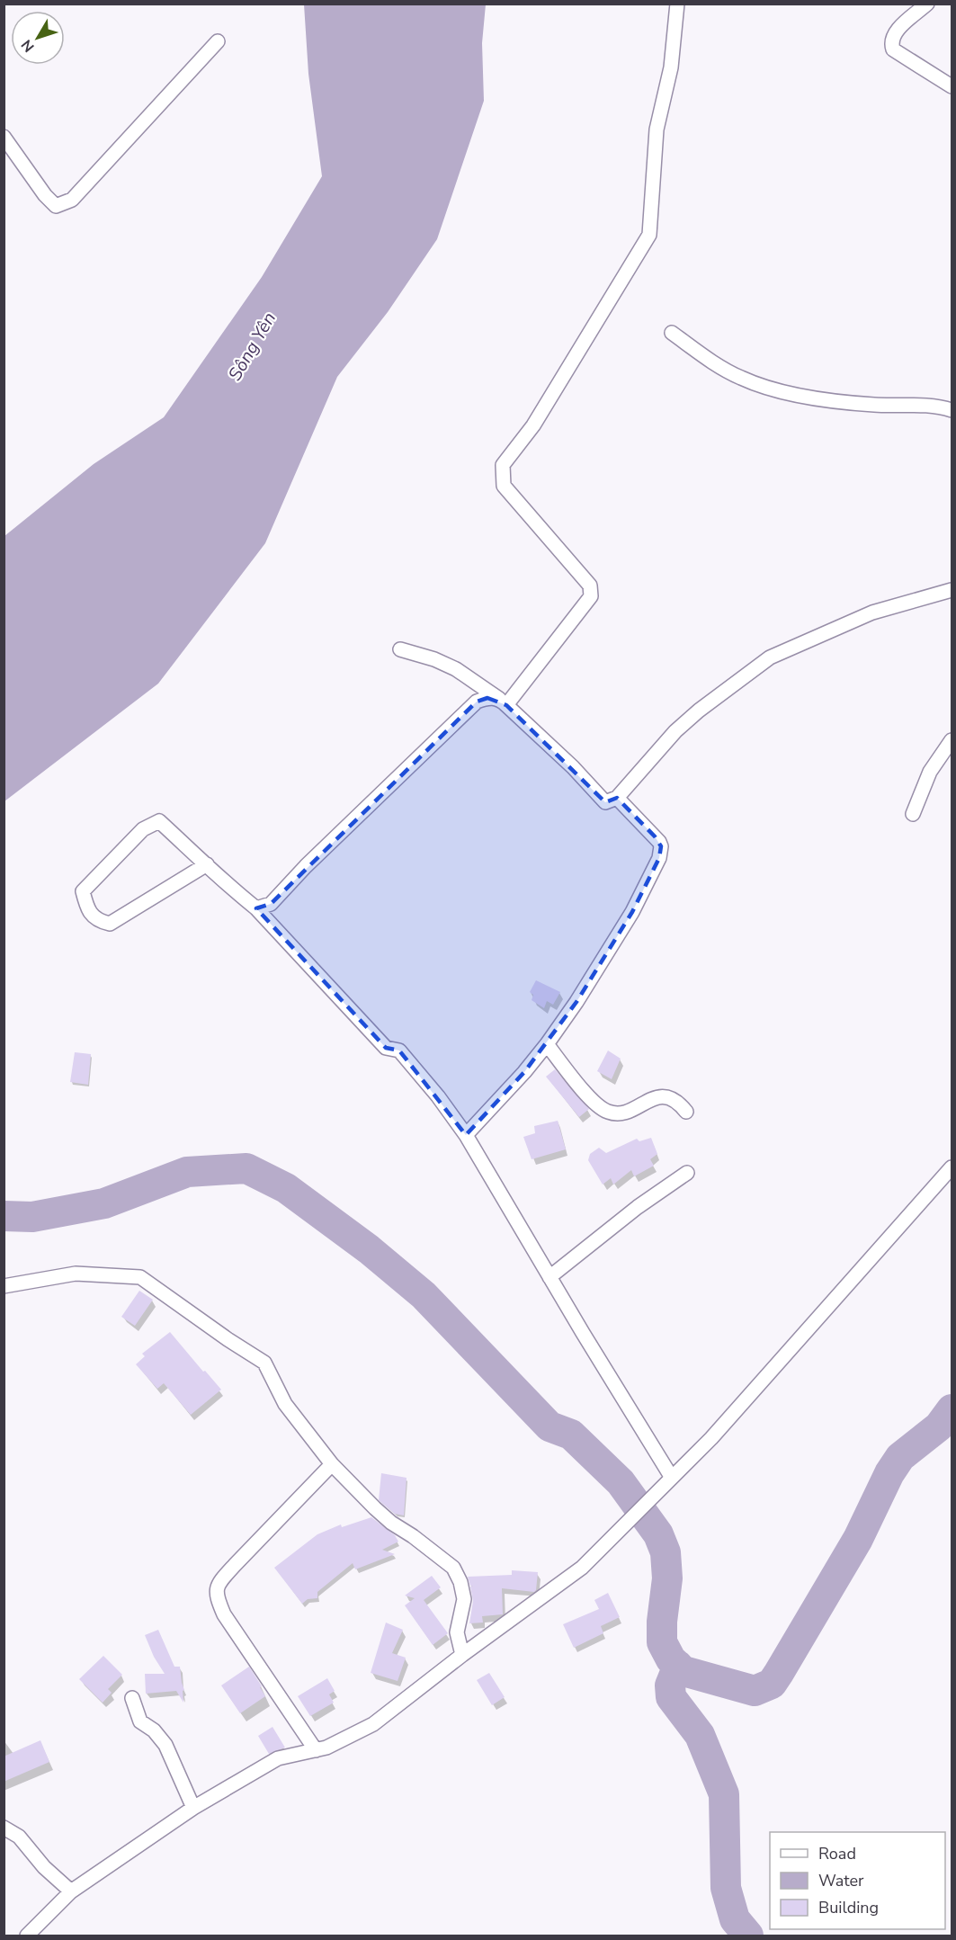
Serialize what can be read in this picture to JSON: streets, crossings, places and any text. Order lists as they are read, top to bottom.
{
  "water": ["Sông Yên"],
  "legend": ["Road", "Water", "Building"],
  "north": "bottom left"
}
